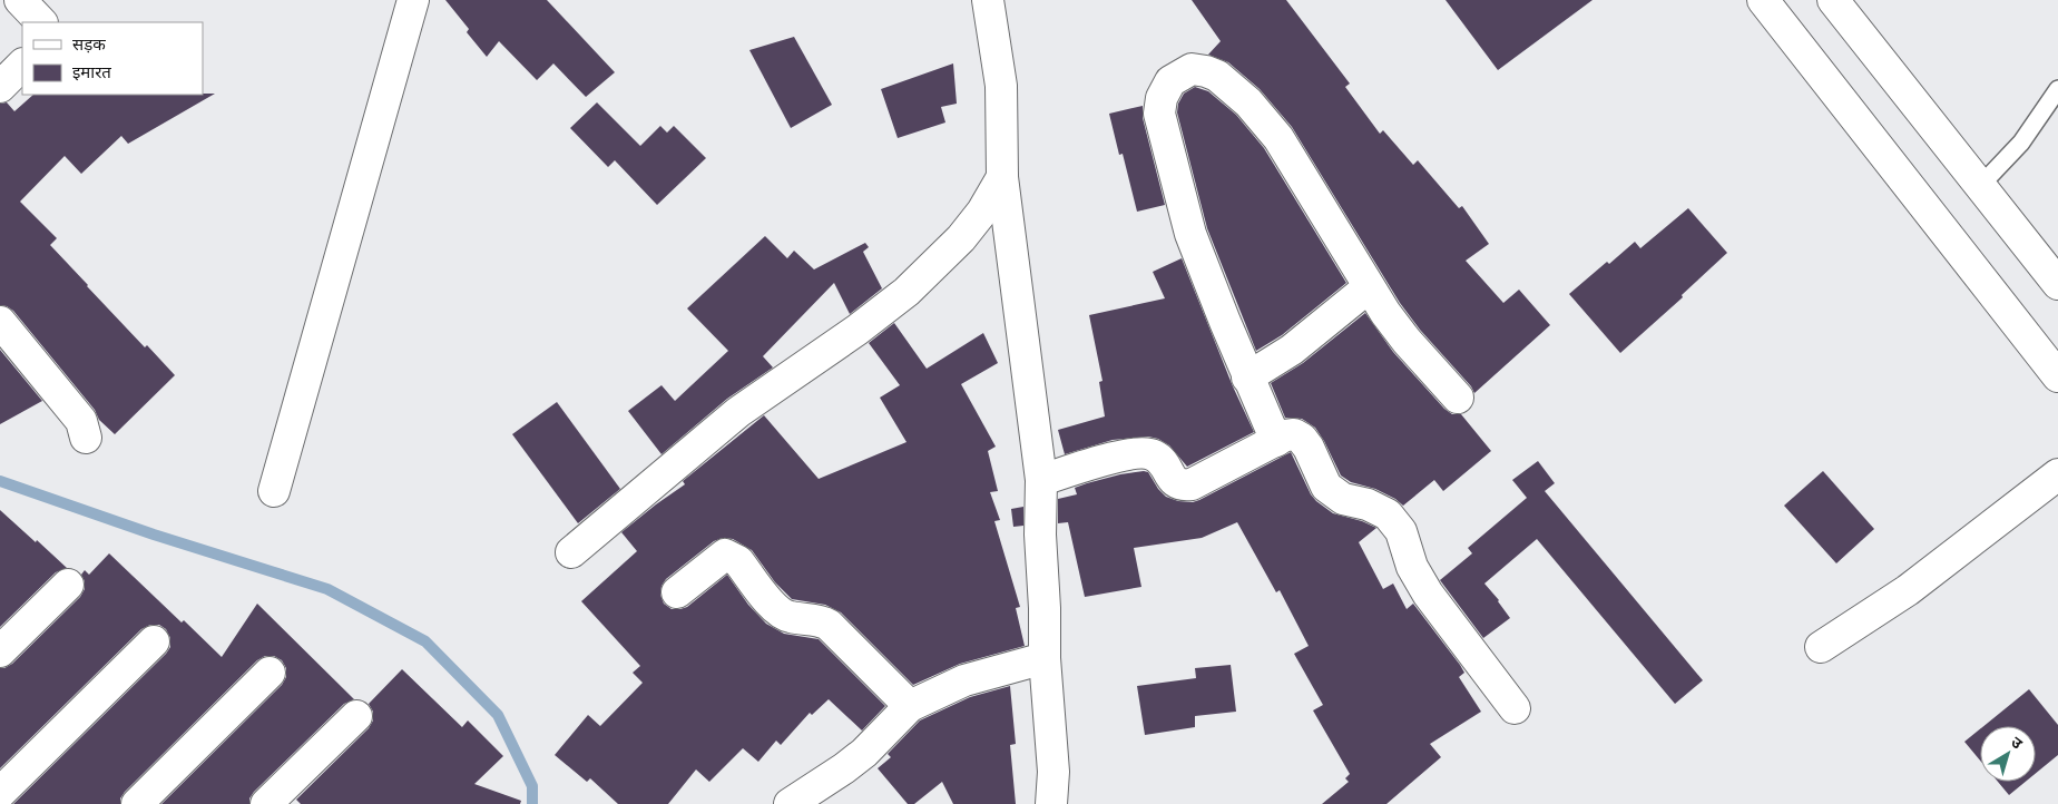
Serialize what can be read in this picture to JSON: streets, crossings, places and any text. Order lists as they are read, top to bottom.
{
  "legend": ["सड़क", "इमारत"],
  "north": "top right"
}
